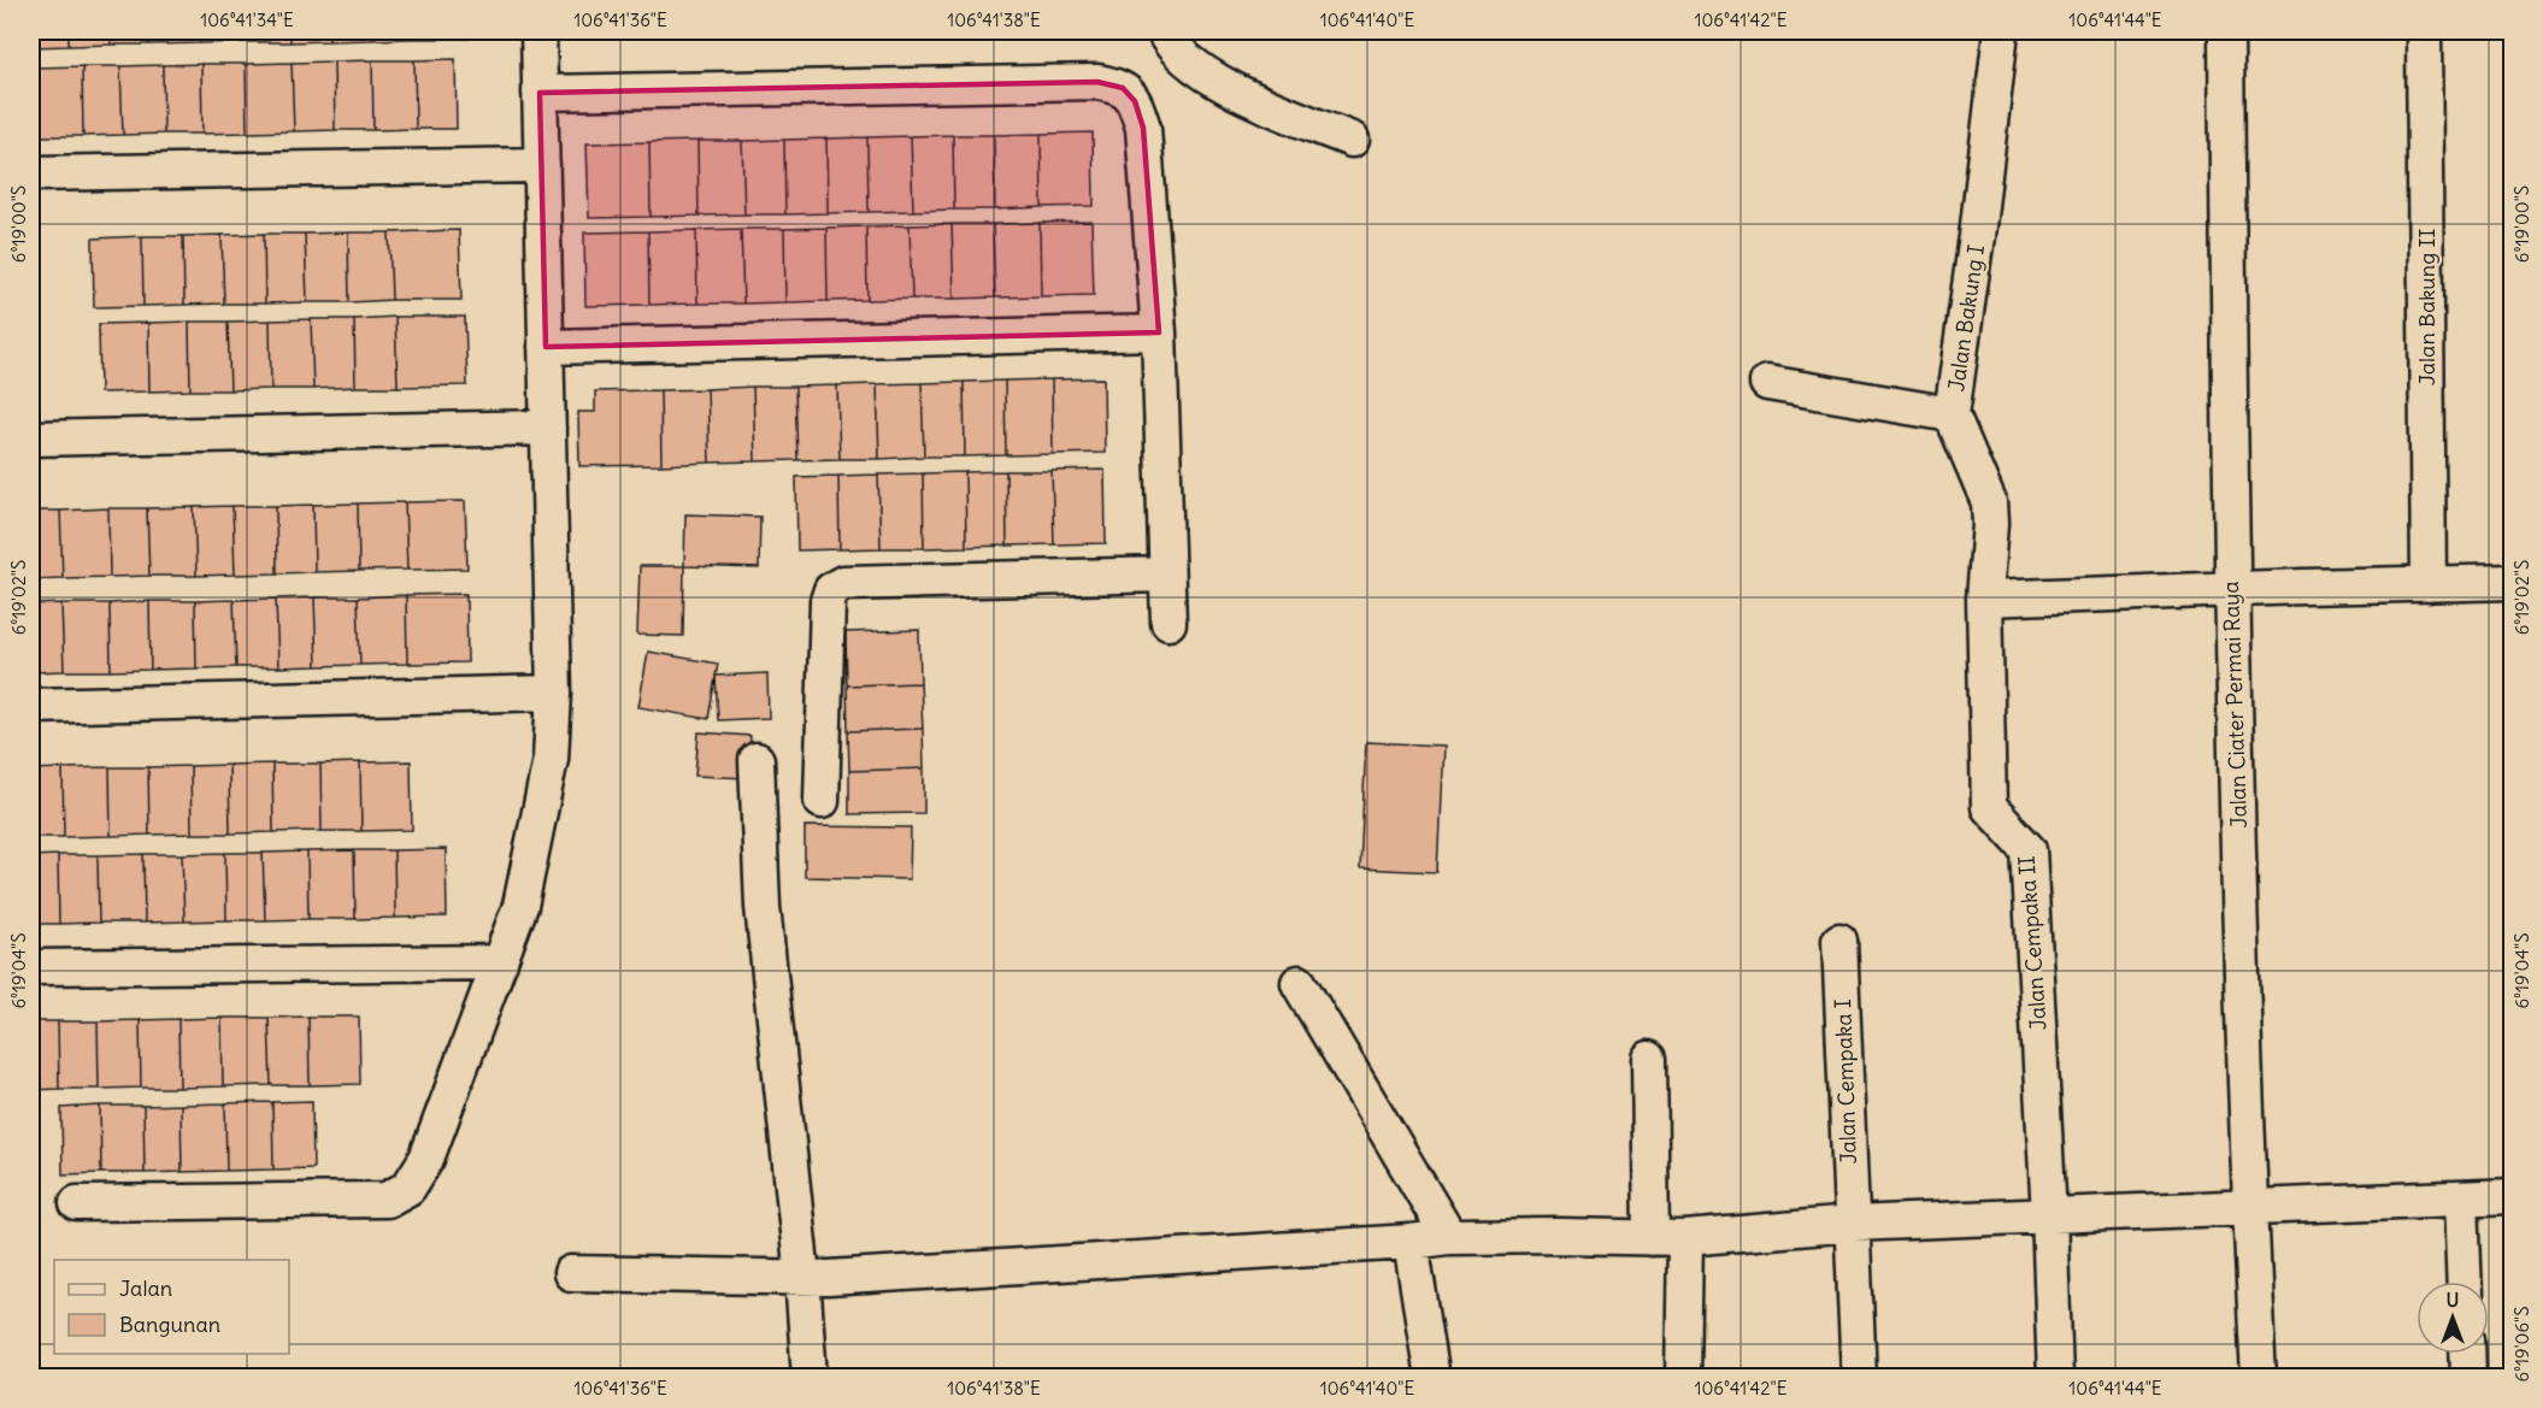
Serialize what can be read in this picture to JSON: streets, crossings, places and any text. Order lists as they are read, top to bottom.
{
  "streets": {
    "street": [
      "Jalan Bakung II",
      "Jalan Bakung I",
      "Jalan Ciater Permai Raya",
      "Jalan Cempaka II",
      "Jalan Cempaka I"
    ]
  },
  "crossings": [
    ["Jalan Bakung I", "Jalan Cempaka II"]
  ],
  "legend": ["Jalan", "Bangunan"],
  "north": "top",
  "coordinates": [
    "106°41'34\"E",
    "106°41'36\"E",
    "106°41'38\"E",
    "106°41'40\"E",
    "106°41'42\"E",
    "106°41'44\"E",
    "6°19'00\"S",
    "6°19'02\"S",
    "6°19'04\"S",
    "6°19'06\"S"
  ]
}
